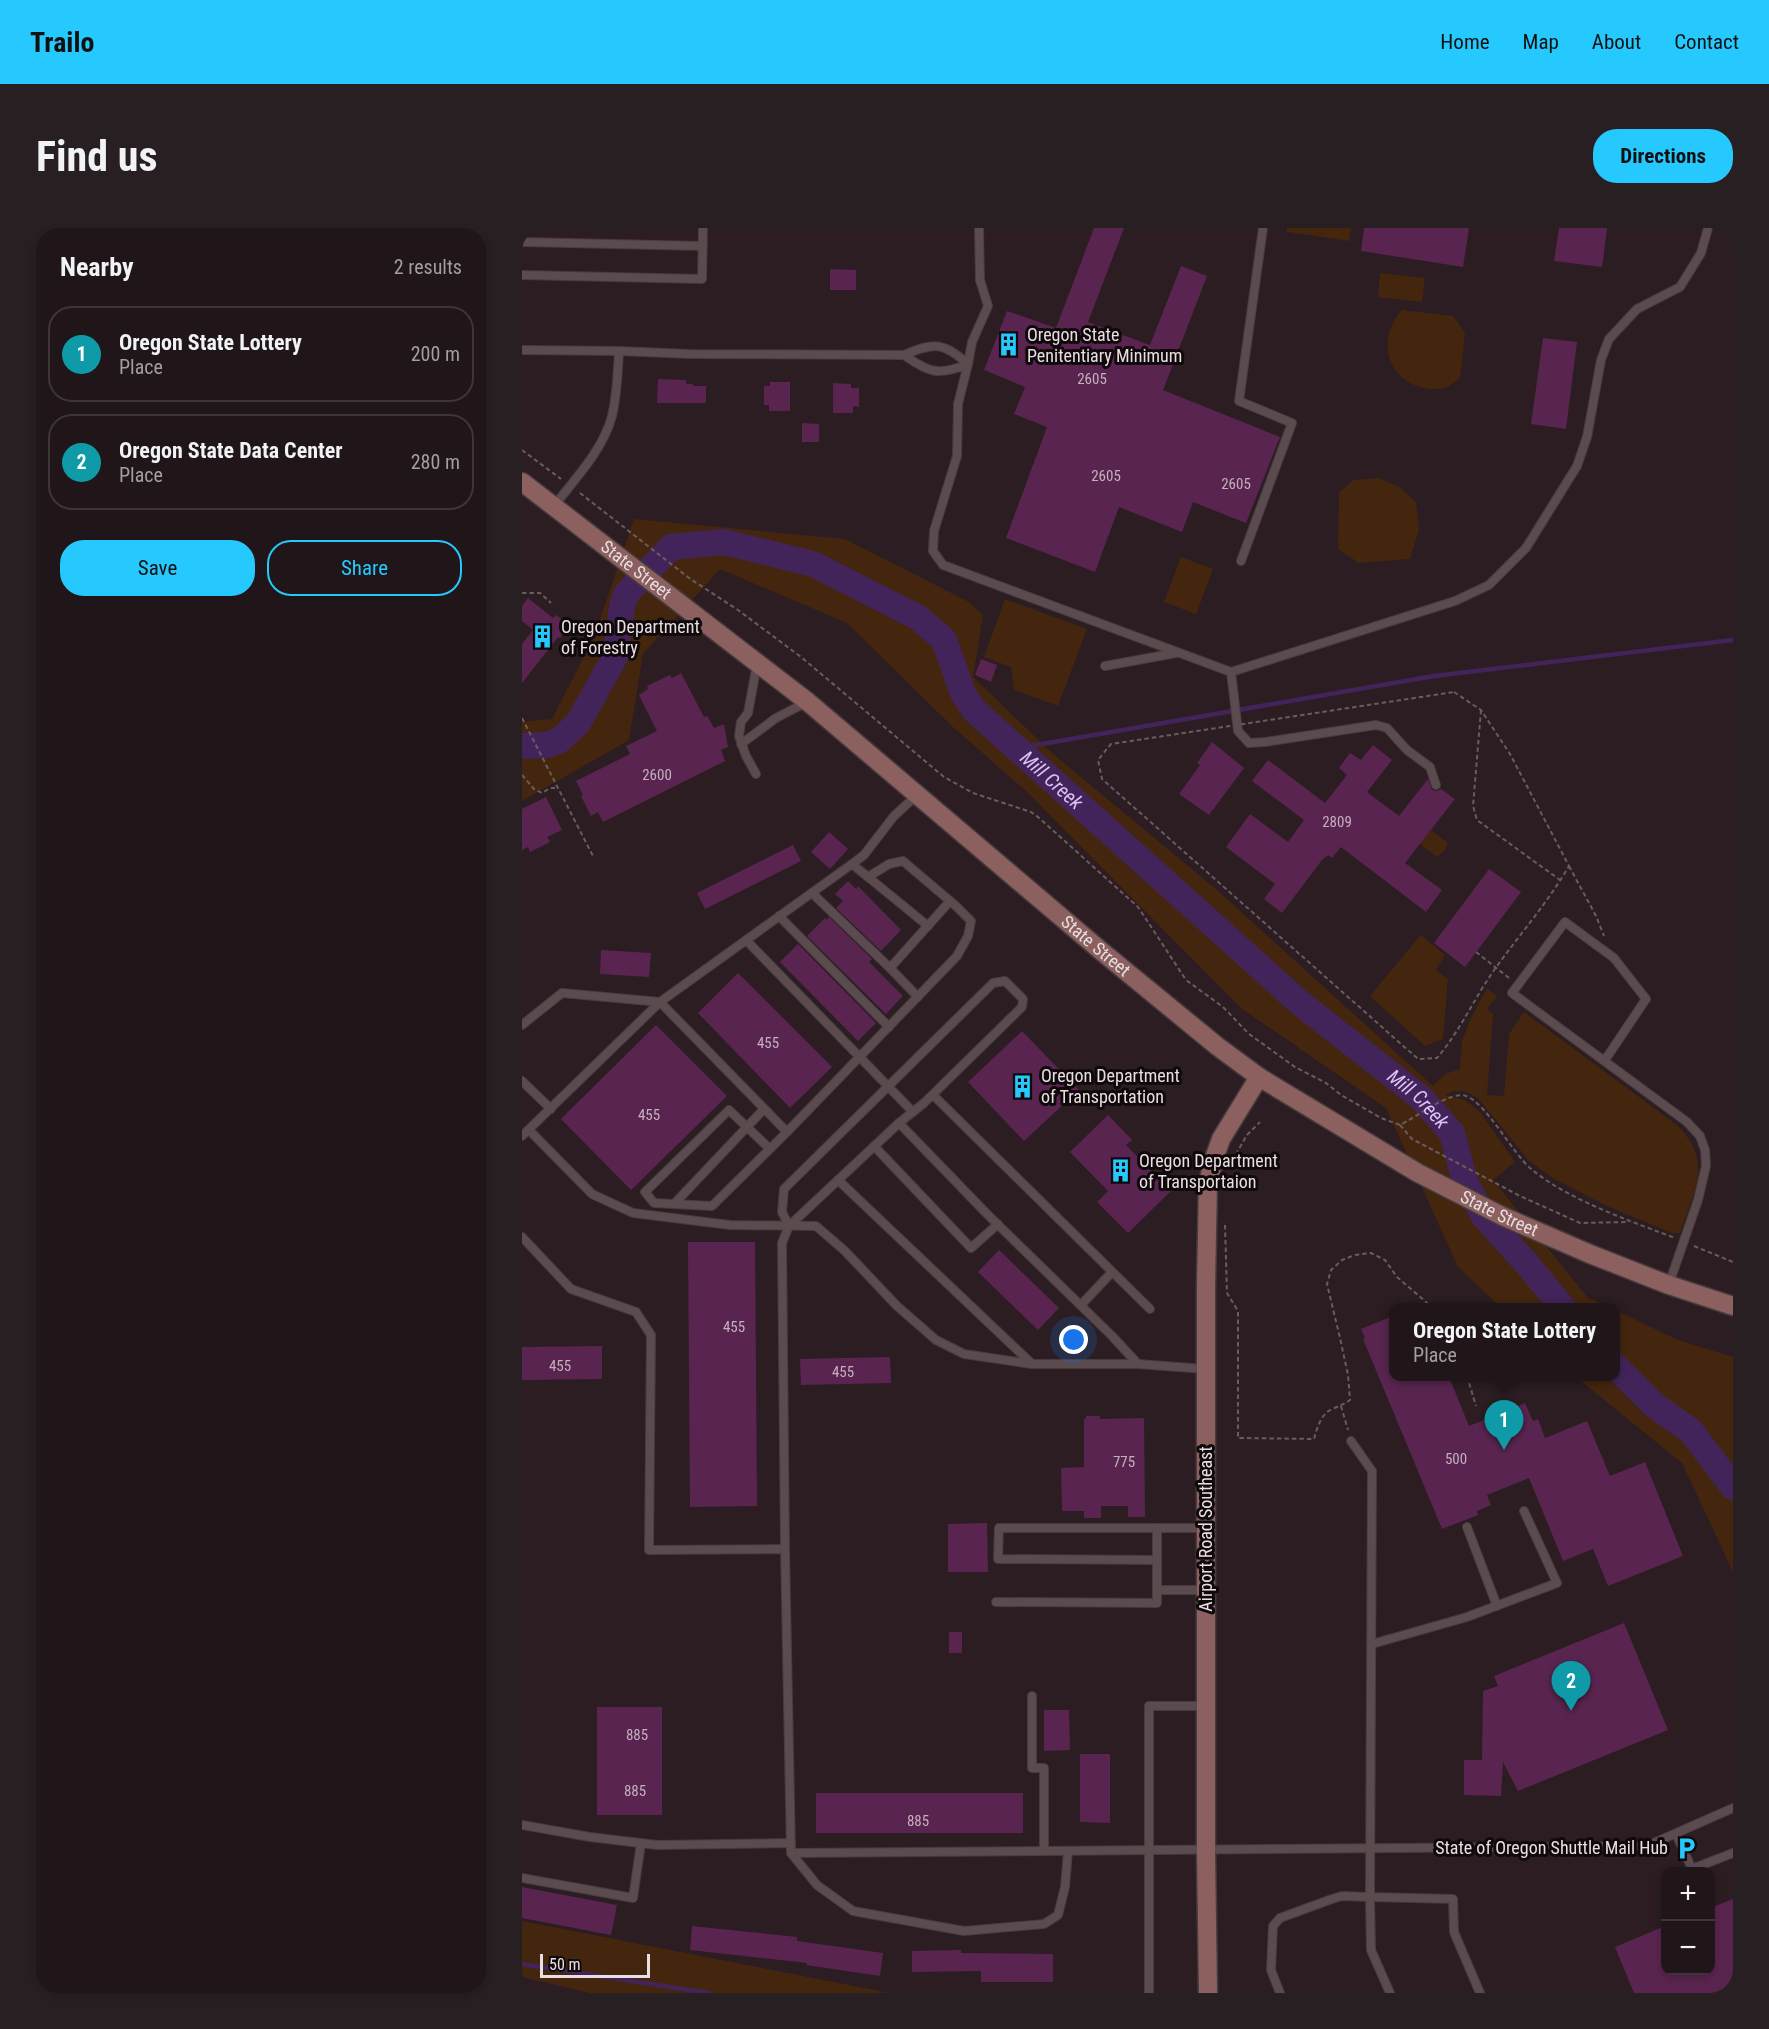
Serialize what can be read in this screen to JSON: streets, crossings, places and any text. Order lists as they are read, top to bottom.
{
  "streets": {
    "main road": ["State Street", "Airport Road Southeast"]
  },
  "crossings": [
    ["State Street", "Airport Road Southeast"]
  ],
  "water": ["Mill Creek"],
  "places": {
    "building": [
      "Oregon State Penitentiary Minimum",
      "Oregon Department of Forestry",
      "Oregon Department of Transportation",
      "Oregon Department of Transportaion"
    ],
    "parking": ["State of Oregon Shuttle Mail Hub"]
  },
  "house_numbers": [
    "2605",
    "2605",
    "2605",
    "2600",
    "2809",
    "455",
    "455",
    "455",
    "455",
    "455",
    "500",
    "775",
    "885",
    "885",
    "885"
  ],
  "scale_bar": "50 m",
  "page": {
    "header": "Trailo",
    "nav": [
      "Home",
      "Map",
      "About",
      "Contact"
    ],
    "buttons": [
      "Directions",
      ["Save", "Share"]
    ],
    "title": "Find us",
    "heading": ["Nearby", "2 results"],
    "list": [
      {
        "mark": "1",
        "name": "Oregon State Lottery",
        "note": "Place",
        "value": "200 m"
      },
      {
        "mark": "2",
        "name": "Oregon State Data Center",
        "note": "Place",
        "value": "280 m"
      }
    ],
    "popup": ["Oregon State Lottery", "Place"],
    "pins": ["1", "2"],
    "map_buttons": ["+", "−"],
    "scale": "50 m"
  }
}
